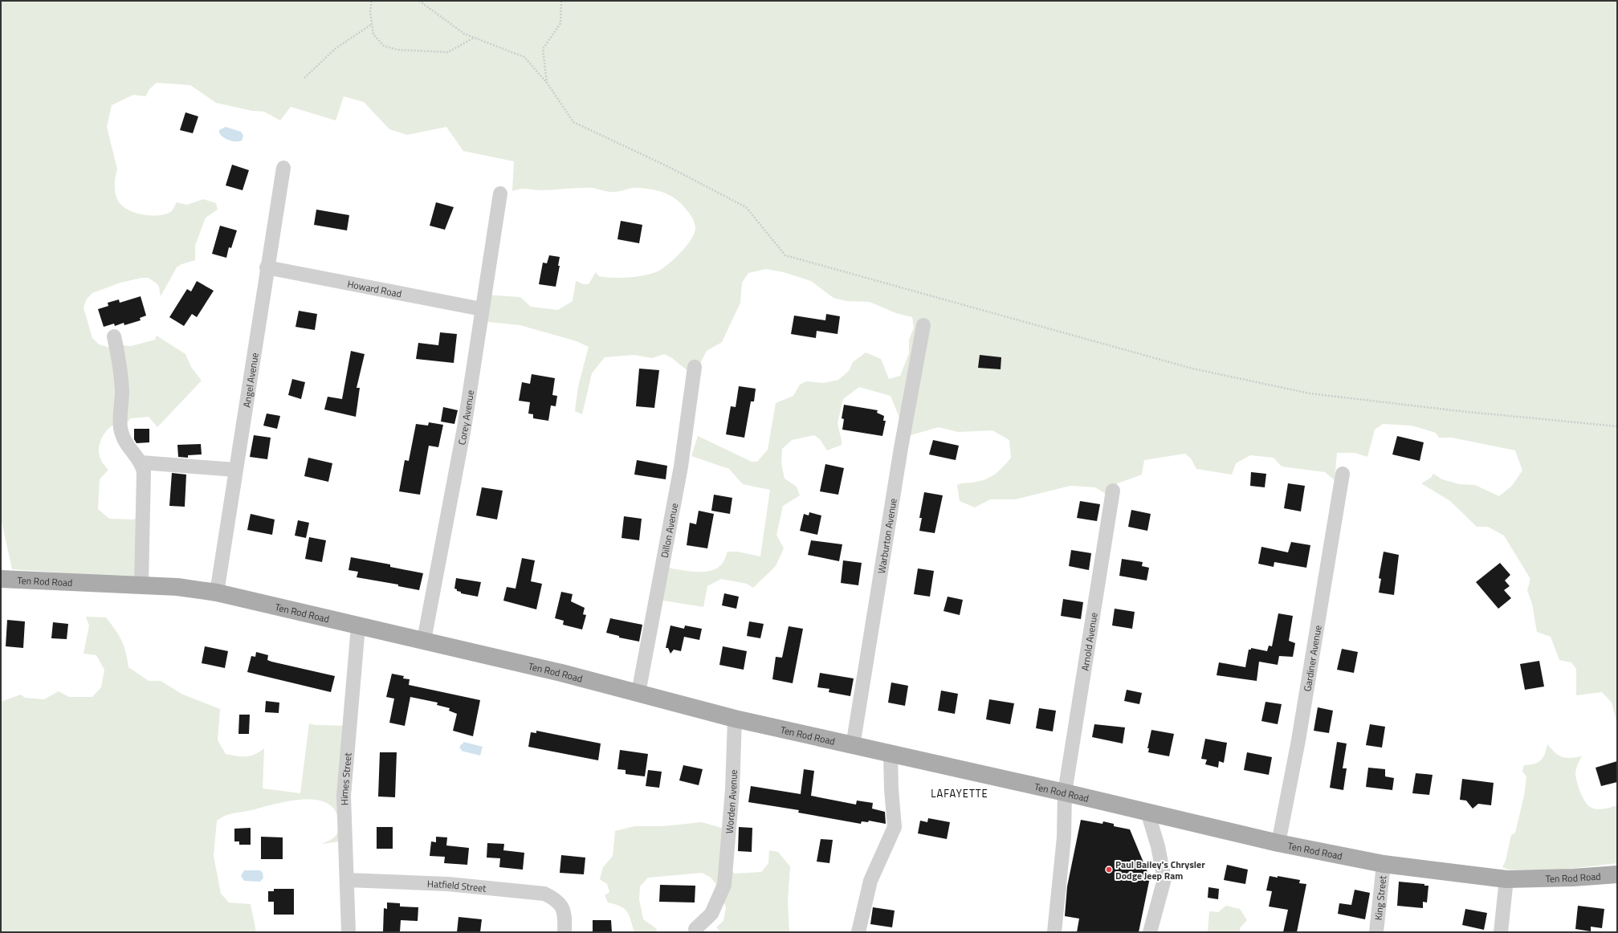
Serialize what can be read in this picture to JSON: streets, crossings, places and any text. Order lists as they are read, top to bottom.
{
  "streets": {
    "main road": ["Ten Rod Road"],
    "street": [
      "Howard Road",
      "Angel Avenue",
      "Corey Avenue",
      "Dillon Avenue",
      "Warburton Avenue",
      "Arnold Avenue",
      "Gardiner Avenue",
      "Himes Street",
      "Worden Avenue",
      "Hatfield Street",
      "King Street"
    ]
  },
  "crossings": [
    ["Howard Road", "Angel Avenue"],
    ["Howard Road", "Corey Avenue"],
    ["Angel Avenue", "Ten Rod Road"],
    ["Corey Avenue", "Ten Rod Road"],
    ["Dillon Avenue", "Ten Rod Road"],
    ["Warburton Avenue", "Ten Rod Road"],
    ["Ten Rod Road", "Arnold Avenue"],
    ["Ten Rod Road", "Gardiner Avenue"],
    ["Ten Rod Road", "Himes Street"],
    ["Ten Rod Road", "Worden Avenue"],
    ["Ten Rod Road", "King Street"],
    ["Himes Street", "Hatfield Street"]
  ],
  "districts": ["LAFAYETTE"],
  "places": ["Paul Bailey's Chrysler Dodge Jeep Ram"]
}
